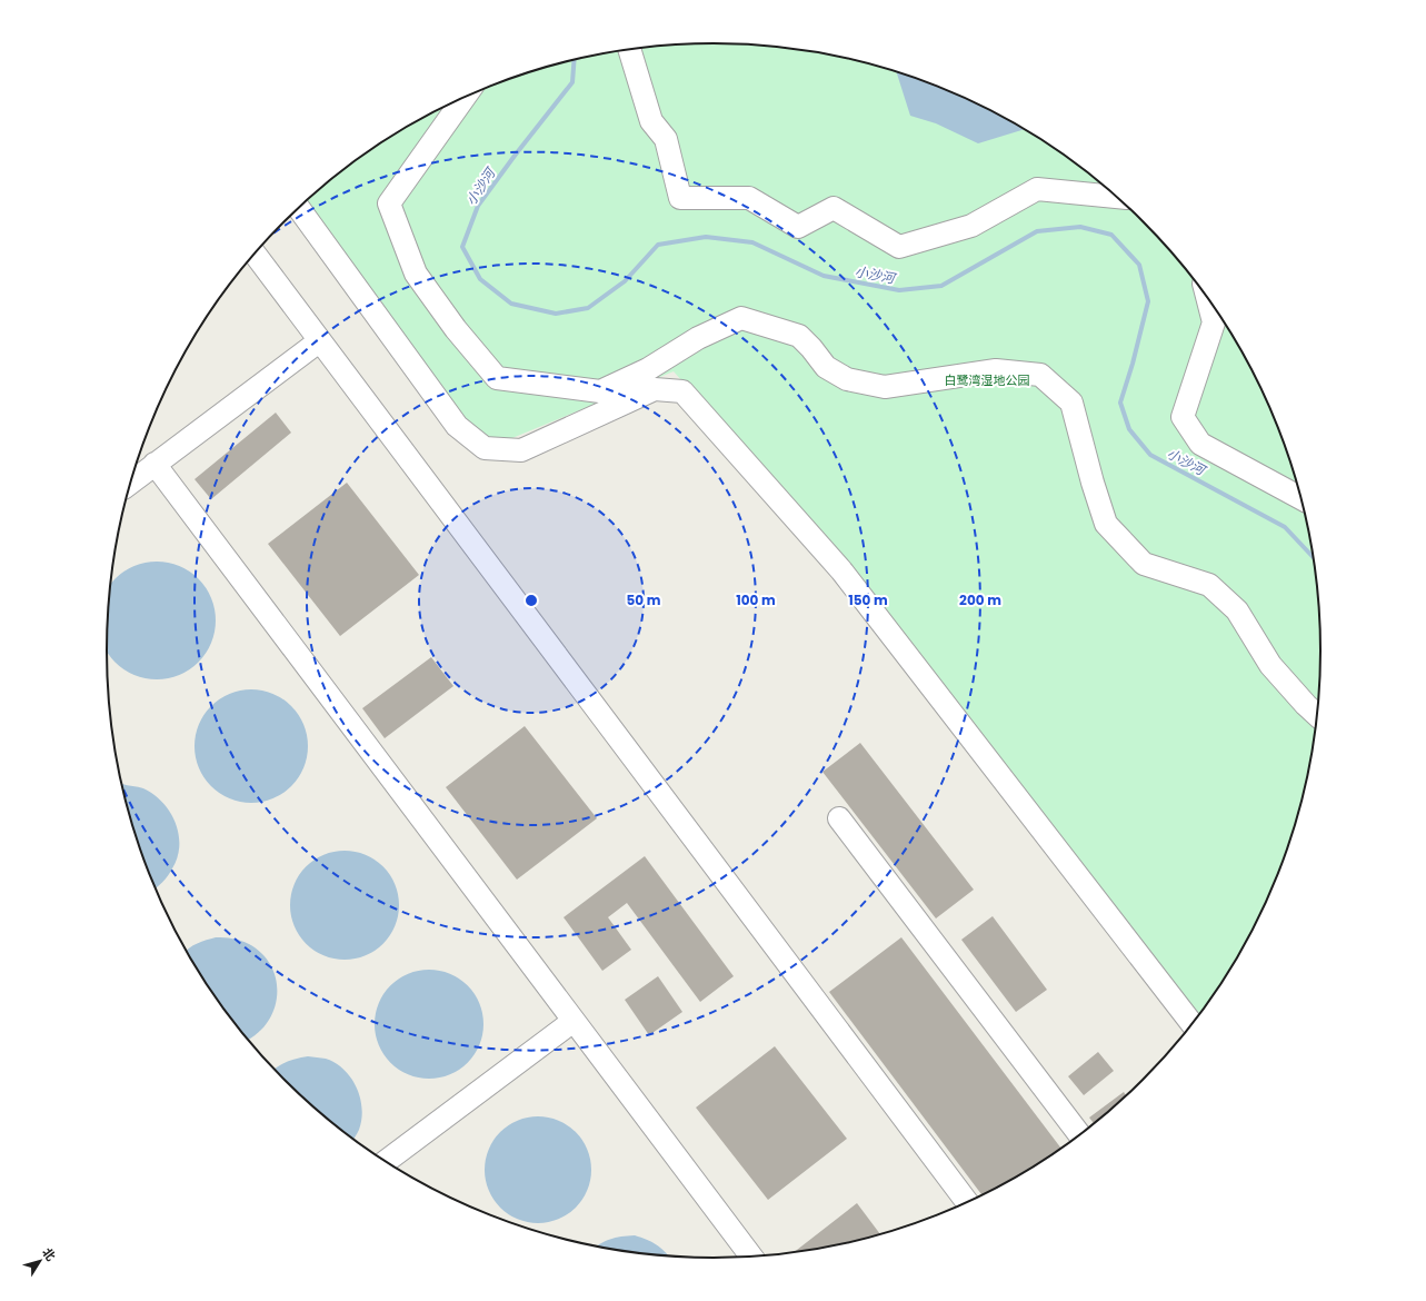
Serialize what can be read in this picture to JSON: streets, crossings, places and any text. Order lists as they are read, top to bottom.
{
  "water": ["小沙河"],
  "parks": ["白鹭湾湿地公园"],
  "north": "top right",
  "rings": [
    "50 m",
    "100 m",
    "150 m",
    "200 m"
  ]
}
